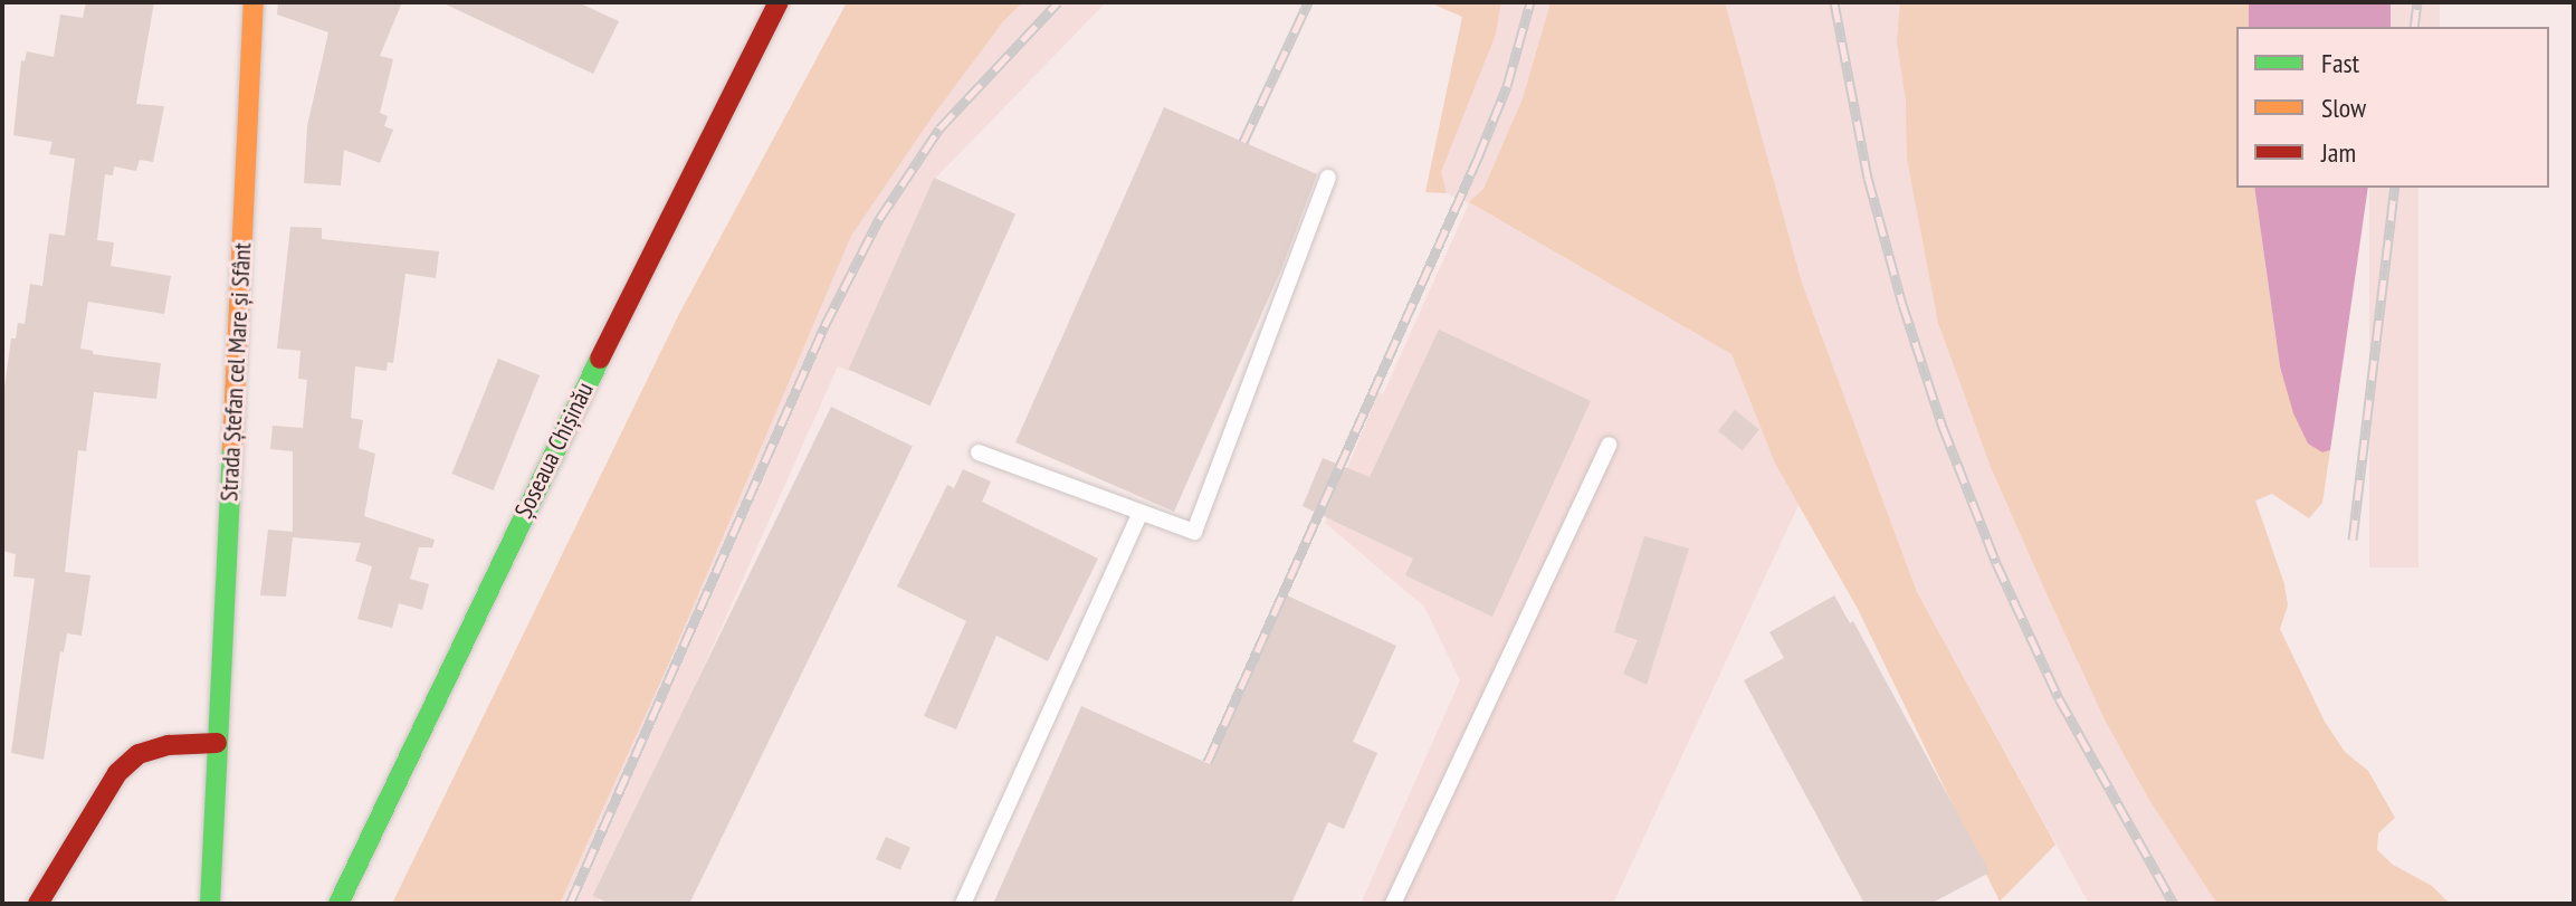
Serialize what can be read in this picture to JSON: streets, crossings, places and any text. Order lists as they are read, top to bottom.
{
  "streets": {
    "main road": ["Strada Ștefan cel Mare și Sfânt", "Șoseaua Chișinău"]
  },
  "legend": ["Fast", "Slow", "Jam"]
}
